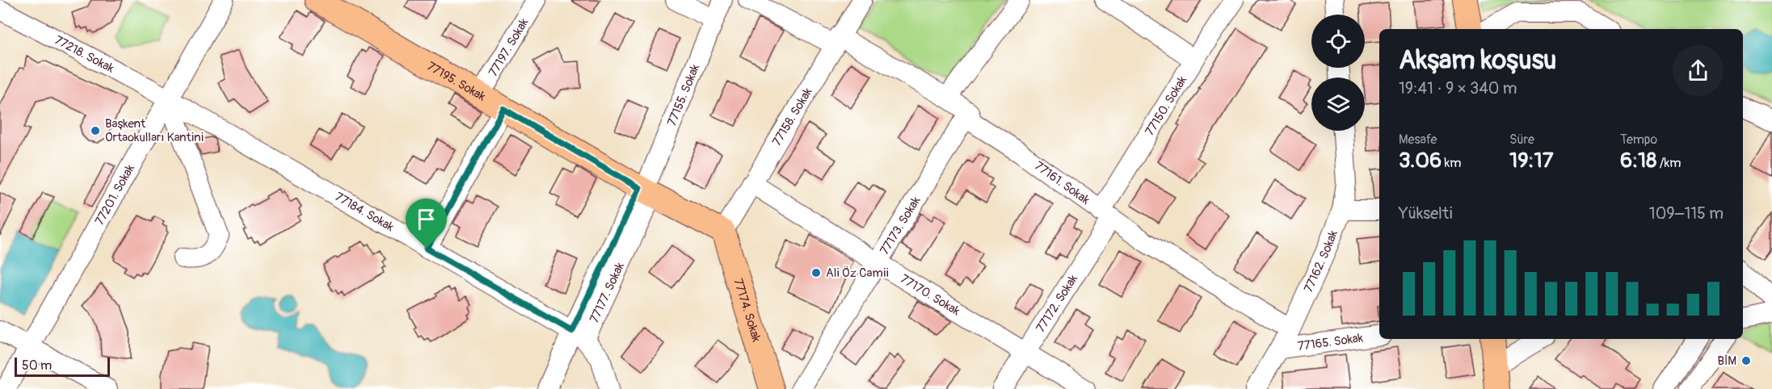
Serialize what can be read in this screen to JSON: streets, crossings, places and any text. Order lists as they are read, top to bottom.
{
  "streets": {
    "main road": ["77195. Sokak", "77174. Sokak"],
    "street": [
      "77197. Sokak",
      "77218. Sokak",
      "77155. Sokak",
      "77150. Sokak",
      "77158. Sokak",
      "77161. Sokak",
      "77201. Sokak",
      "77184. Sokak",
      "77173. Sokak",
      "77162. Sokak",
      "77170. Sokak",
      "77172. Sokak",
      "77165. Sokak"
    ]
  },
  "crossings": [
    ["77197. Sokak", "77195. Sokak"],
    ["77218. Sokak", "77201. Sokak"],
    ["77218. Sokak", "77184. Sokak"],
    ["77195. Sokak", "77155. Sokak"],
    ["77195. Sokak", "77158. Sokak"],
    ["77195. Sokak", "77174. Sokak"],
    ["77155. Sokak", "77184. Sokak"],
    ["77150. Sokak", "77161. Sokak"],
    ["77150. Sokak", "77172. Sokak"],
    ["77158. Sokak", "77161. Sokak"],
    ["77158. Sokak", "77170. Sokak"],
    ["77158. Sokak", "77174. Sokak"],
    ["77161. Sokak", "77173. Sokak"],
    ["77161. Sokak", "77162. Sokak"],
    ["77161. Sokak", "77172. Sokak"],
    ["77201. Sokak", "77184. Sokak"],
    ["77173. Sokak", "77170. Sokak"],
    ["77162. Sokak", "77165. Sokak"],
    ["77170. Sokak", "77172. Sokak"]
  ],
  "places": ["Başkent Ortaokulları Kantini", "Ali Öz Camii", "BİM"],
  "scale_bar": "50 m",
  "page": {
    "heading": ["Akşam koşusu", "19:41 · 9 × 340 m"],
    "stats": [
      ["Mesafe", "3.06 km"],
      ["Süre", "19:17"],
      ["Tempo", "6:18 /km"]
    ],
    "chart": ["Yükselti", "109–115 m"],
    "scale": "50 m"
  }
}
